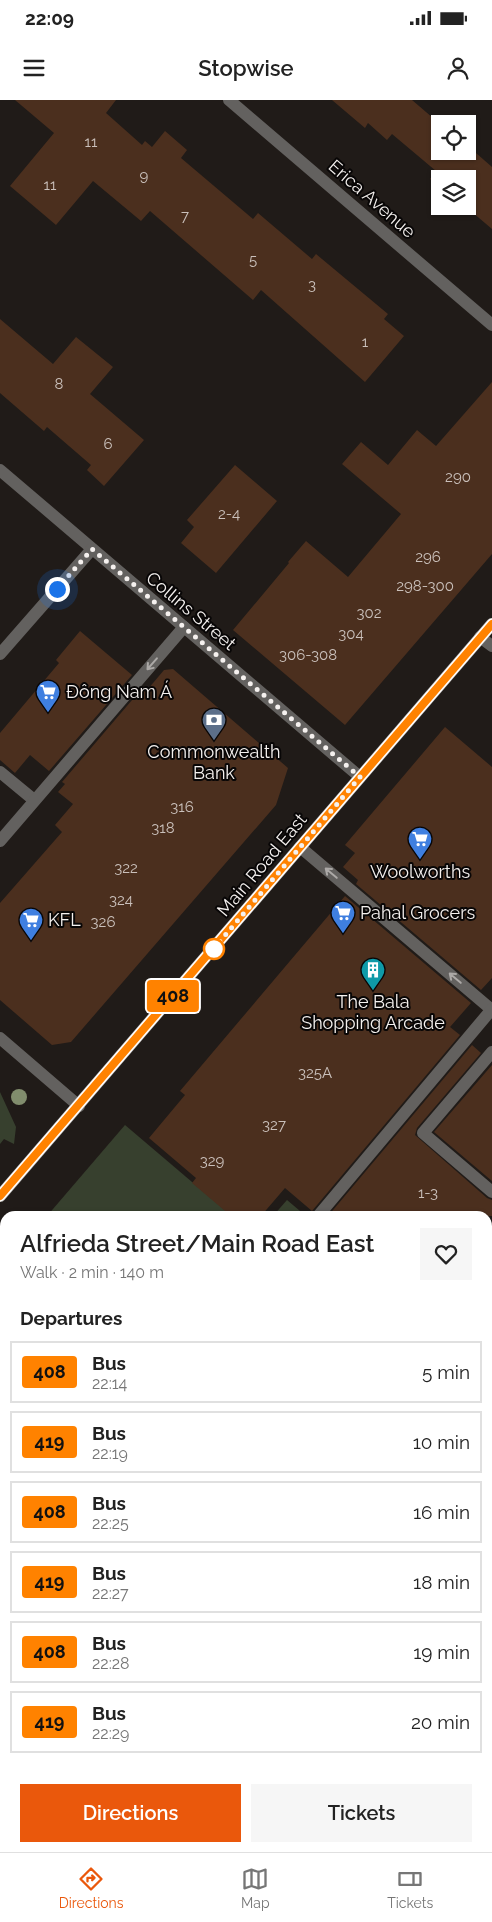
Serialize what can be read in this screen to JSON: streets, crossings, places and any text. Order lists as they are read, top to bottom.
{
  "streets": {
    "main road": ["Main Road East"],
    "street": ["Erica Avenue", "Collins Street"]
  },
  "crossings": [
    ["Collins Street", "Main Road East"]
  ],
  "places": {
    "supermarket": [
      "Đông Nam Á",
      "Woolworths",
      "Pahal Grocers",
      "KFL"
    ],
    "bank": ["Commonwealth Bank"],
    "building": ["The Bala Shopping Arcade"]
  },
  "lines": ["bus line 408"],
  "house_numbers": [
    "11",
    "9",
    "11",
    "7",
    "5",
    "3",
    "1",
    "8",
    "6",
    "290",
    "2-4",
    "296",
    "298-300",
    "302",
    "304",
    "306-308",
    "316",
    "318",
    "322",
    "324",
    "326",
    "325A",
    "327",
    "329",
    "1-3"
  ],
  "page": {
    "status": "22:09",
    "header": "Stopwise",
    "on_map": "408",
    "heading": [
      ["Alfrieda Street/Main Road East", "Walk · 2 min · 140 m"],
      "Departures"
    ],
    "list": [
      {
        "mark": "408",
        "name": "Bus",
        "note": "22:14",
        "value": "5 min"
      },
      {
        "mark": "419",
        "name": "Bus",
        "note": "22:19",
        "value": "10 min"
      },
      {
        "mark": "408",
        "name": "Bus",
        "note": "22:25",
        "value": "16 min"
      },
      {
        "mark": "419",
        "name": "Bus",
        "note": "22:27",
        "value": "18 min"
      },
      {
        "mark": "408",
        "name": "Bus",
        "note": "22:28",
        "value": "19 min"
      },
      {
        "mark": "419",
        "name": "Bus",
        "note": "22:29",
        "value": "20 min"
      }
    ],
    "buttons": ["Directions", "Tickets"],
    "tabs": ["Directions", "Map", "Tickets"]
  }
}
